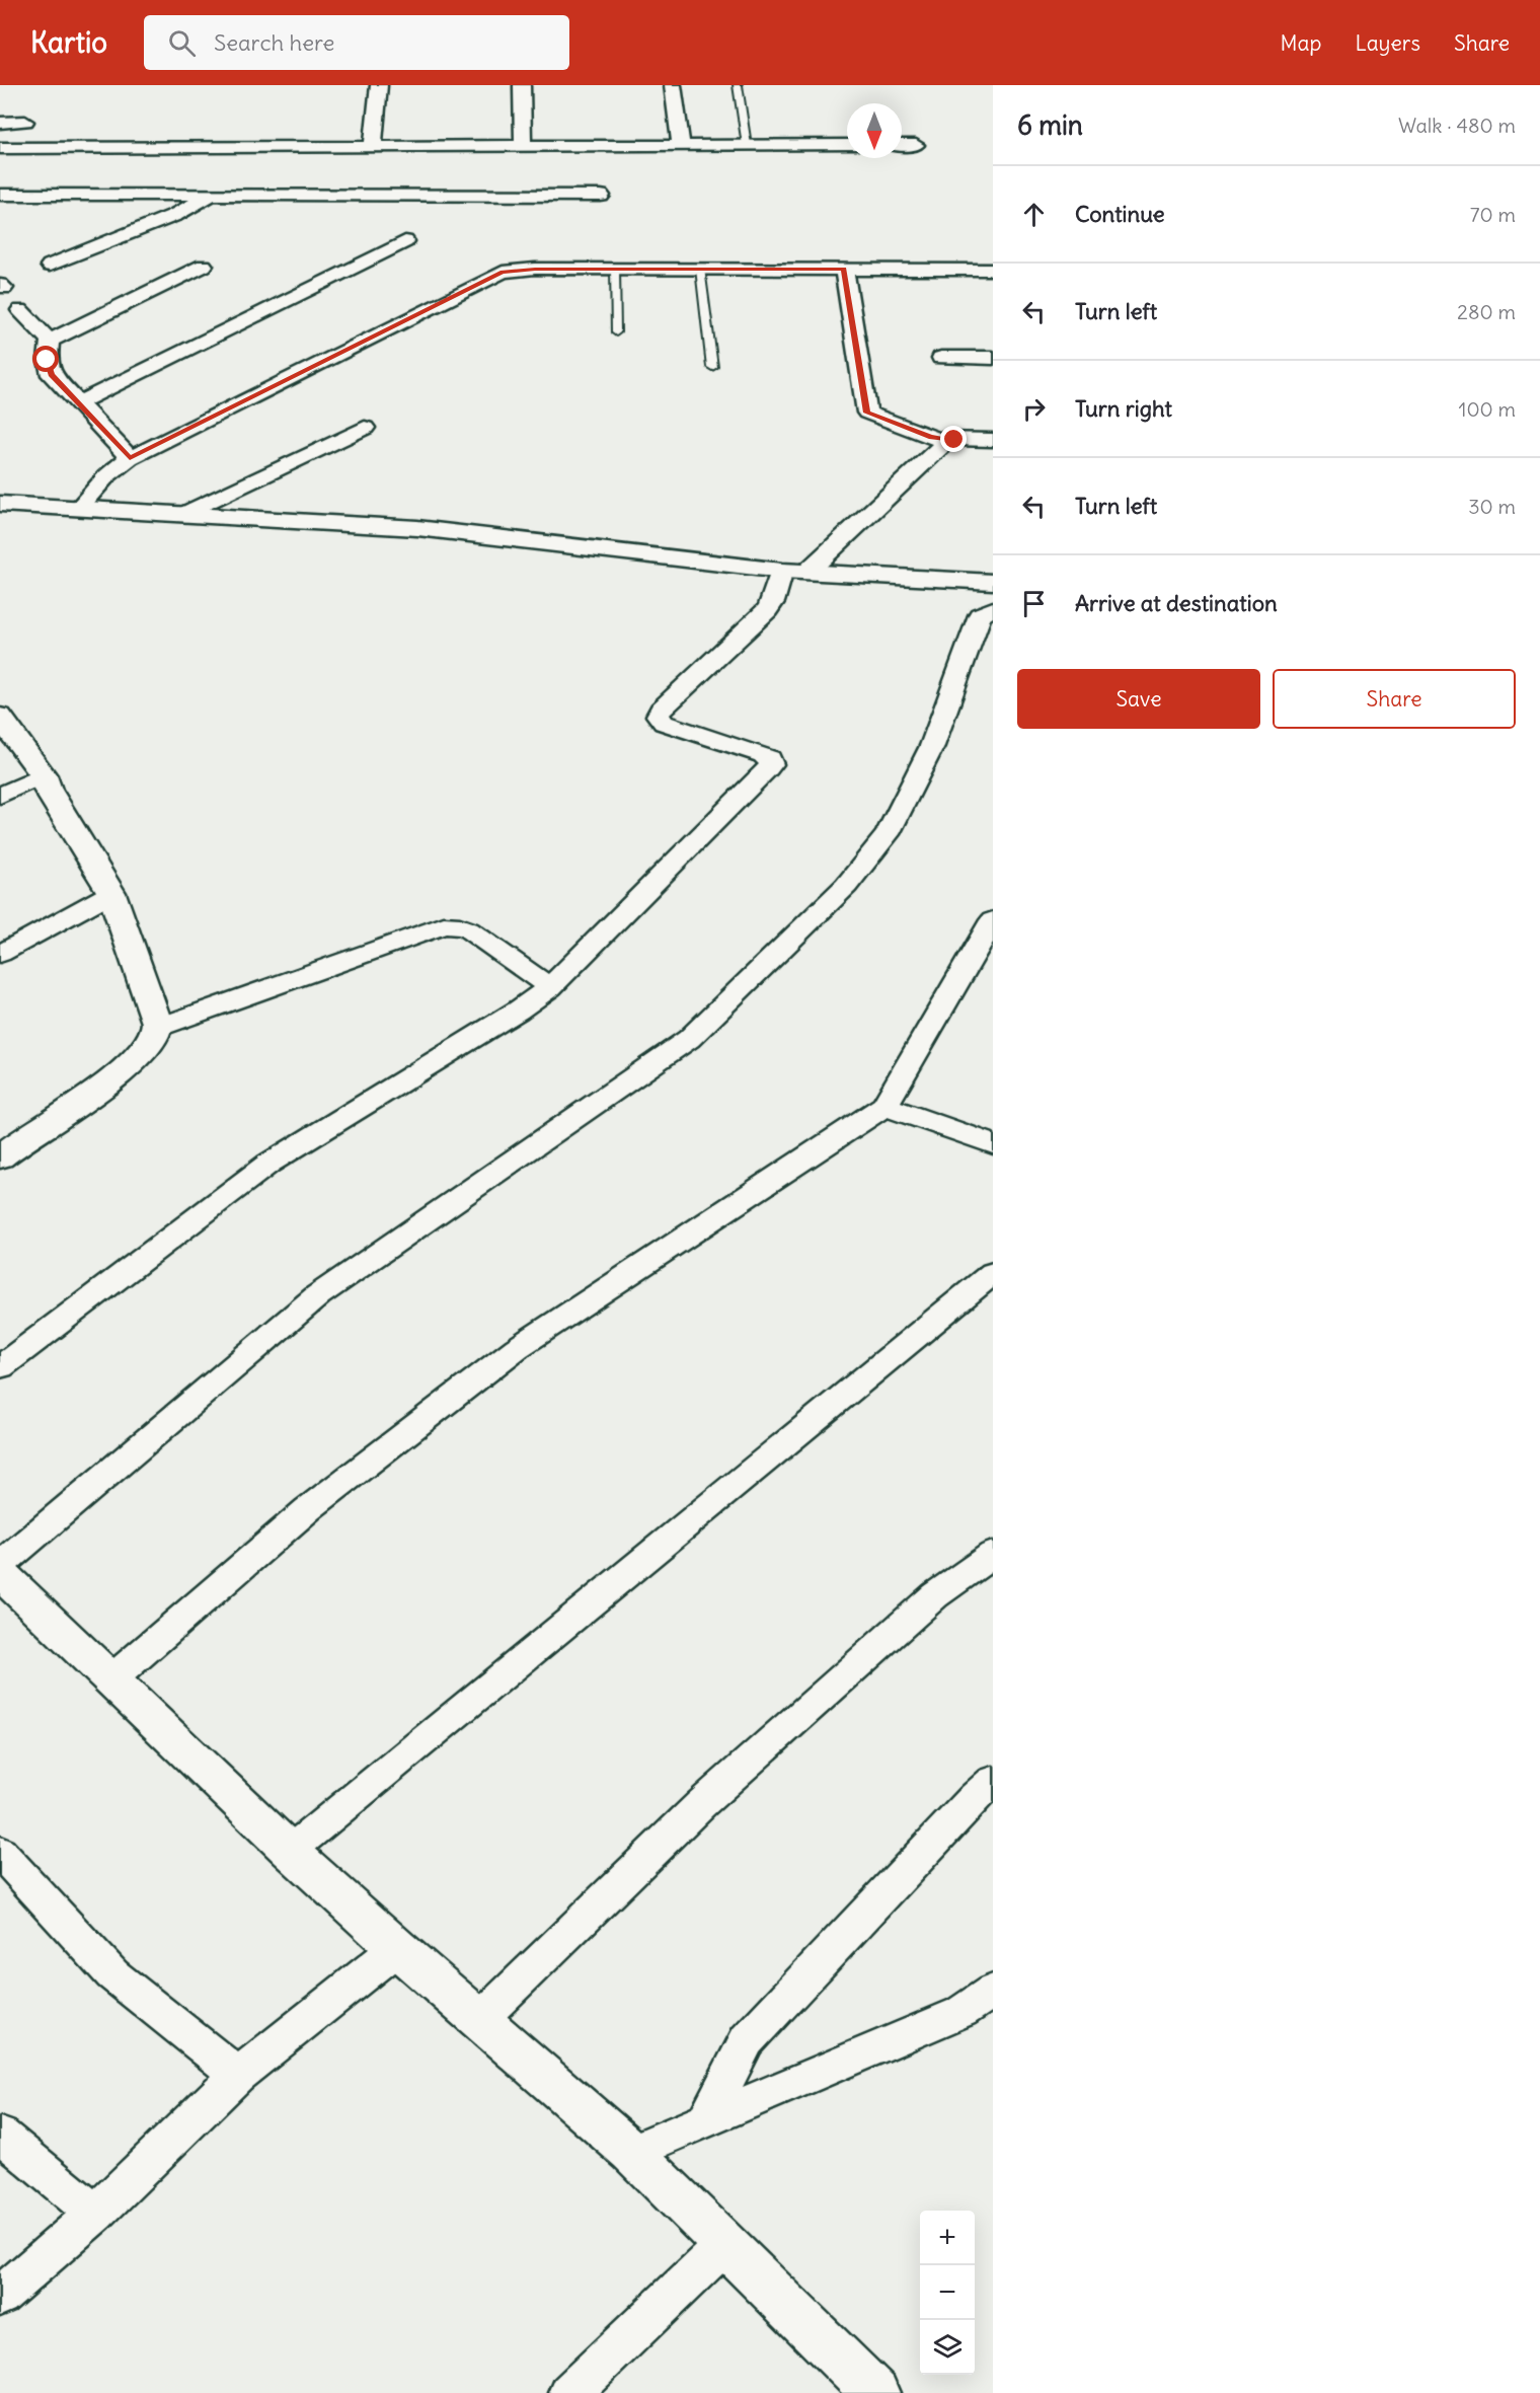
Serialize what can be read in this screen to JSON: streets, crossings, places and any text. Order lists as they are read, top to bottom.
{
  "north": "bottom",
  "page": {
    "header": "Kartio",
    "search": "Search here",
    "nav": ["Map", "Layers", "Share"],
    "heading": ["6 min", "Walk · 480 m"],
    "list": [
      ["Continue", "70 m"],
      ["Turn left", "280 m"],
      ["Turn right", "100 m"],
      ["Turn left", "30 m"],
      "Arrive at destination"
    ],
    "buttons": ["Save", "Share"],
    "map_buttons": ["+", "−"]
  }
}
